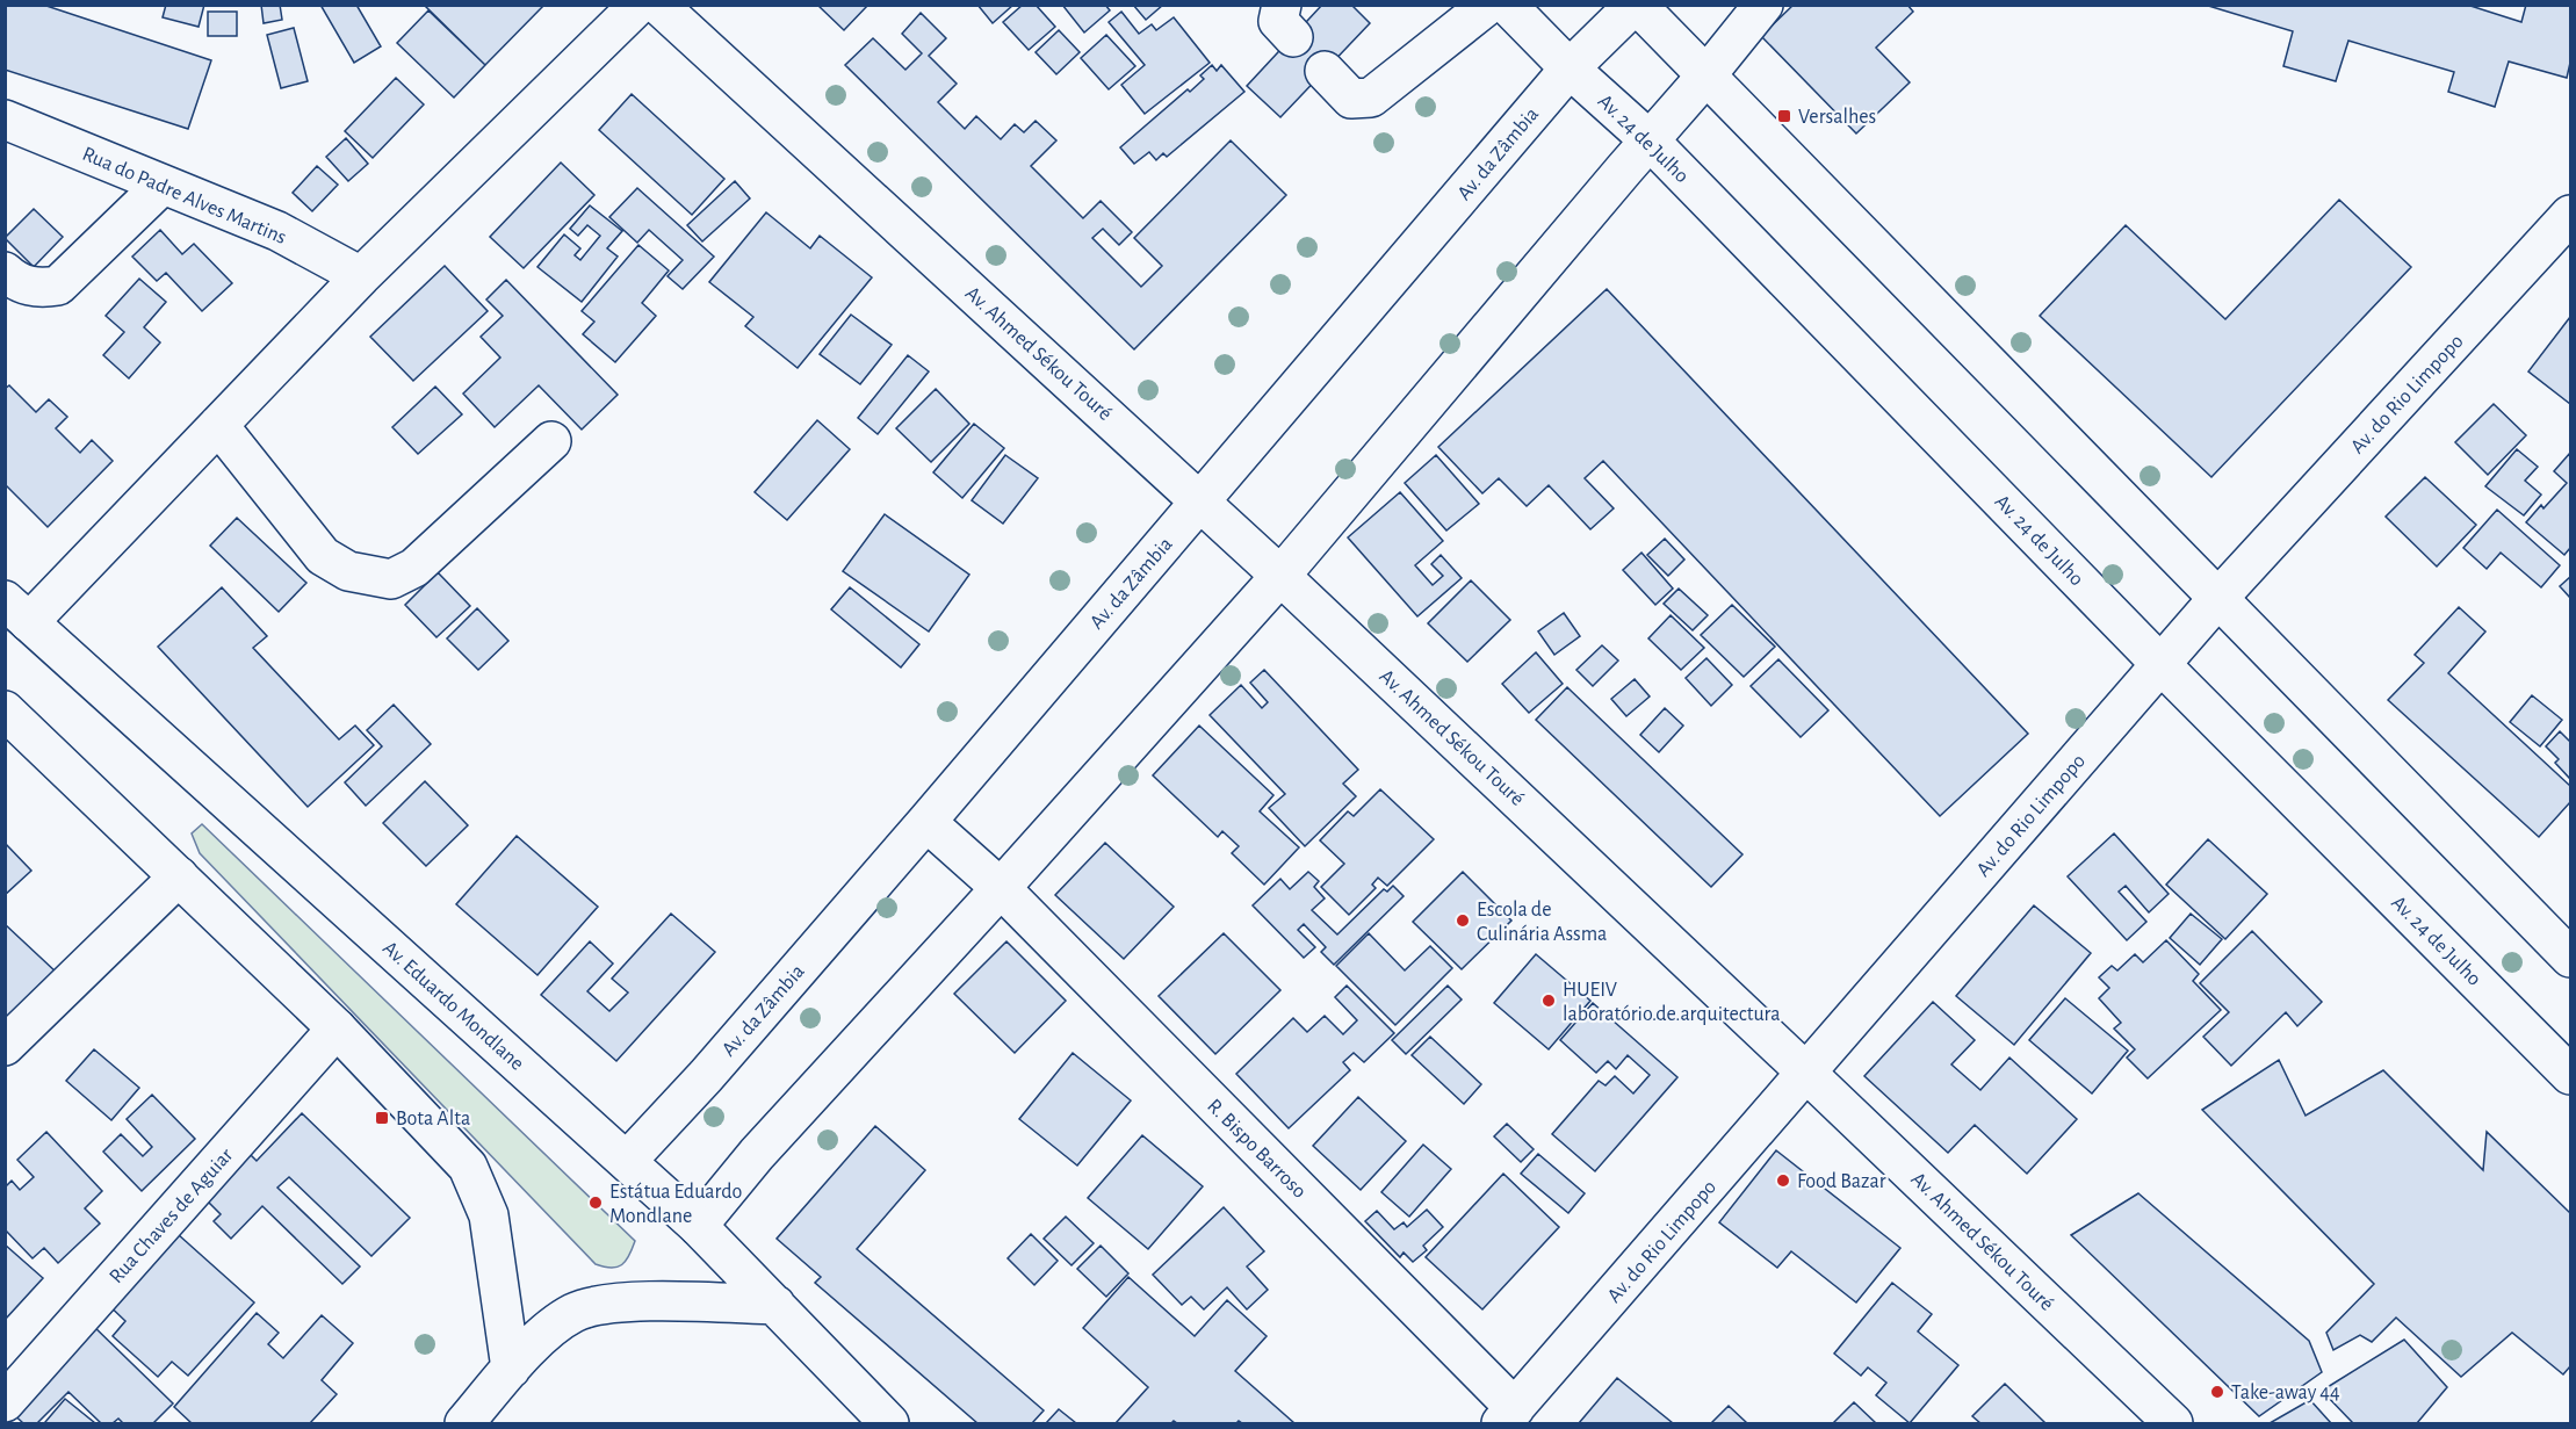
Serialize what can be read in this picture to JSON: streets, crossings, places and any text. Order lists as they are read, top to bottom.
{
  "streets": {
    "street": [
      "Av. 24 de Julho",
      "Av. da Zâmbia",
      "Rua do Padre Alves Martins",
      "Av. Ahmed Sékou Touré",
      "Av. do Rio Limpopo",
      "Av. Eduardo Mondlane",
      "R. Bispo Barroso",
      "Rua Chaves de Aguiar"
    ]
  },
  "crossings": [
    ["Av. 24 de Julho", "Av. da Zâmbia"],
    ["Av. 24 de Julho", "Av. do Rio Limpopo"],
    ["Av. da Zâmbia", "Av. Ahmed Sékou Touré"],
    ["Av. da Zâmbia", "Av. Eduardo Mondlane"],
    ["Av. da Zâmbia", "R. Bispo Barroso"],
    ["Av. Ahmed Sékou Touré", "Av. do Rio Limpopo"],
    ["Av. do Rio Limpopo", "R. Bispo Barroso"]
  ],
  "places": {
    "transit": ["Versalhes", "Bota Alta"],
    "other": [
      "Escola de Culinária Assma",
      "HUEIV laboratório.de.arquitectura",
      "Food Bazar",
      "Estátua Eduardo Mondlane",
      "Take-away 44"
    ]
  }
}
